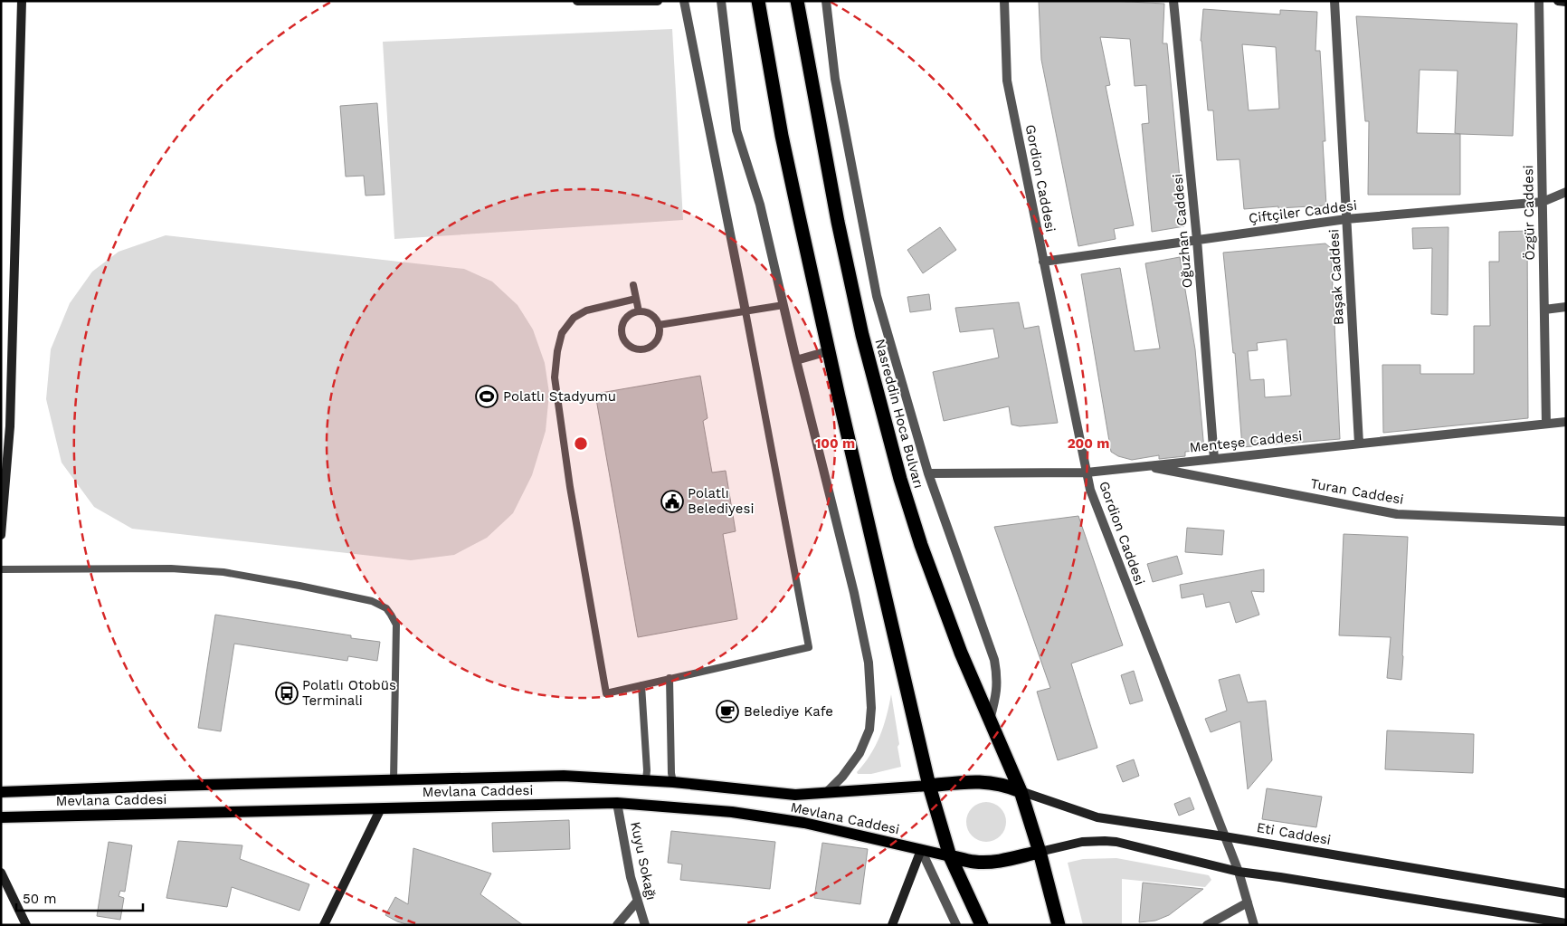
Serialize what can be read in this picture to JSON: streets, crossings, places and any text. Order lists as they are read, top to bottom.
{
  "streets": {
    "highway": ["Nasreddin Hoca Bulvarı"],
    "main road": ["Mevlana Caddesi"],
    "street": [
      "Gordion Caddesi",
      "Çiftçiler Caddesi",
      "Özgür Caddesi",
      "Oğuzhan Caddesi",
      "Başak Caddesi",
      "Menteşe Caddesi",
      "Turan Caddesi",
      "Eti Caddesi",
      "Kuyu Sokağı"
    ]
  },
  "crossings": [
    ["Gordion Caddesi", "Çiftçiler Caddesi"],
    ["Gordion Caddesi", "Menteşe Caddesi"],
    ["Gordion Caddesi", "Eti Caddesi"],
    ["Çiftçiler Caddesi", "Özgür Caddesi"],
    ["Çiftçiler Caddesi", "Oğuzhan Caddesi"],
    ["Çiftçiler Caddesi", "Başak Caddesi"],
    ["Özgür Caddesi", "Menteşe Caddesi"],
    ["Oğuzhan Caddesi", "Menteşe Caddesi"],
    ["Başak Caddesi", "Menteşe Caddesi"],
    ["Nasreddin Hoca Bulvarı", "Eti Caddesi"],
    ["Menteşe Caddesi", "Turan Caddesi"],
    ["Mevlana Caddesi", "Kuyu Sokağı"]
  ],
  "places": {
    "sports": ["Polatlı Stadyumu"],
    "public building": ["Polatlı Belediyesi"],
    "bus stop": ["Polatlı Otobüs Terminali"],
    "cafe": ["Belediye Kafe"]
  },
  "scale_bar": "50 m",
  "rings": ["100 m", "200 m"]
}
